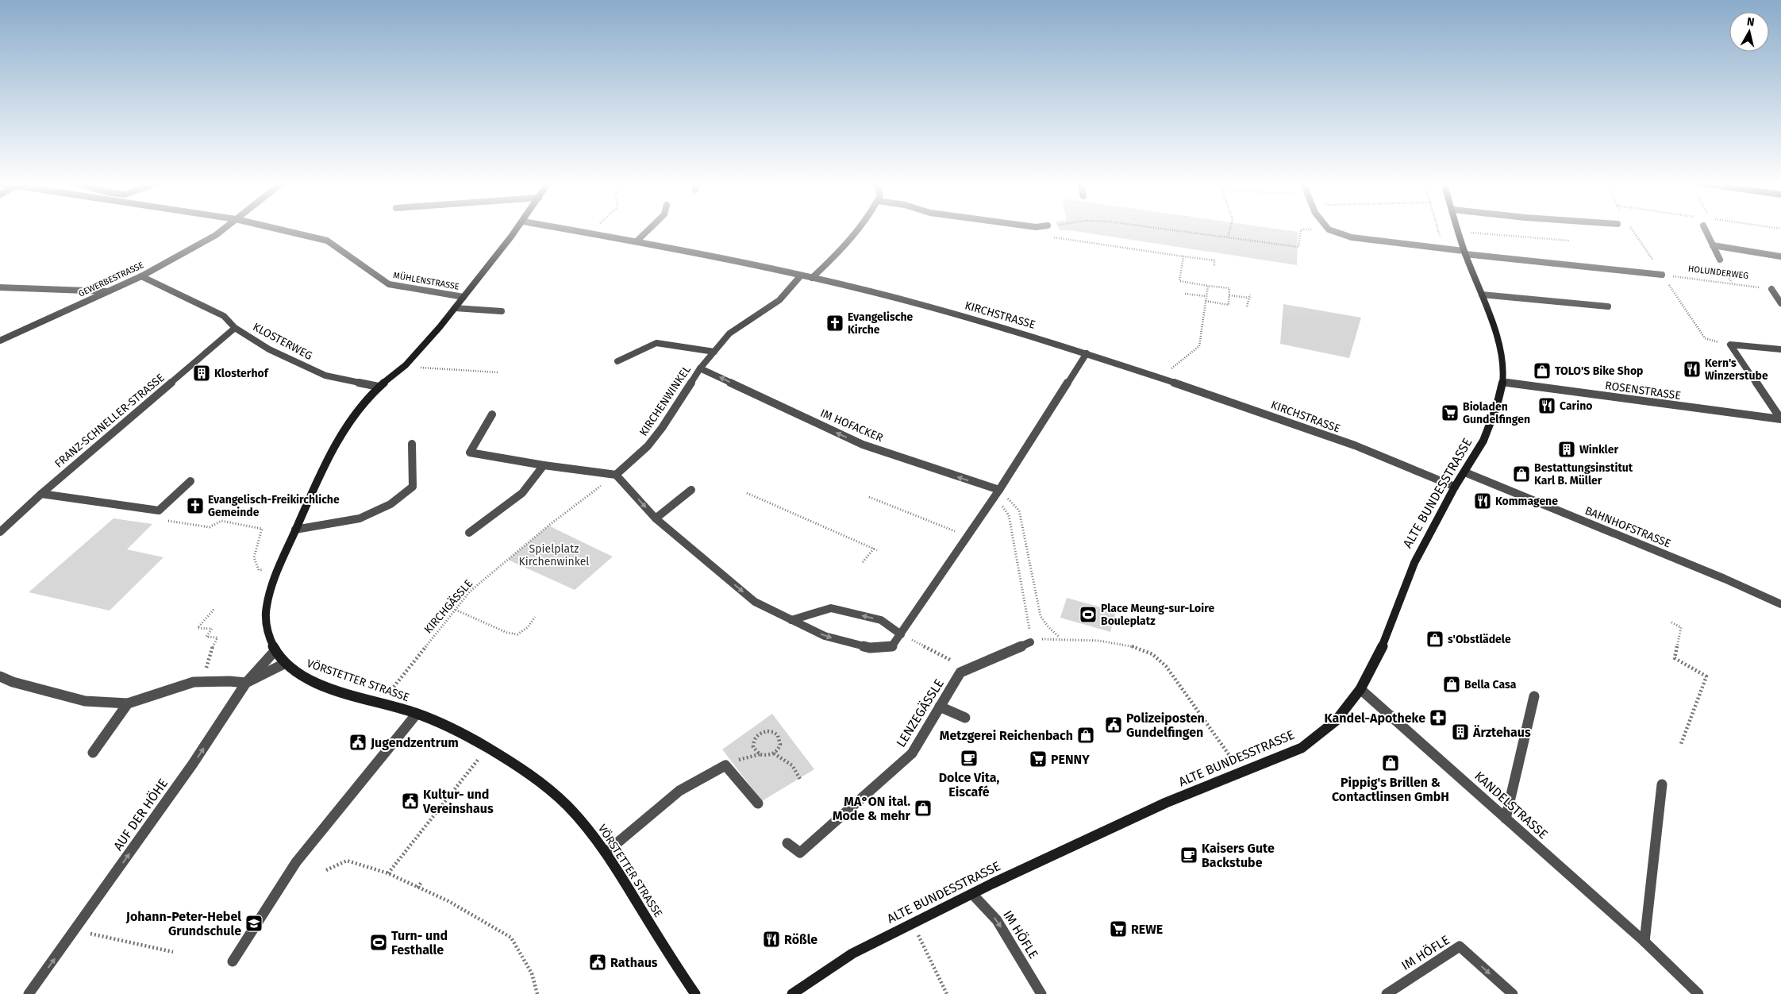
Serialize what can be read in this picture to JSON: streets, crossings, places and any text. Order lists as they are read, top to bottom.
{
  "streets": {
    "street": [
      "GEWERBESTRASSE",
      "MÜHLENSTRASSE",
      "KIRCHSTRASSE",
      "KLOSTERWEG",
      "ROSENSTRASSE",
      "KIRCHENWINKEL",
      "FRANZ-SCHNELLER-STRASSE",
      "IM HOFACKER",
      "ALTE BUNDESSTRASSE",
      "BAHNHOFSTRASSE",
      "VÖRSTETTER STRASSE",
      "LENZEGÄSSLE",
      "KANDELSTRASSE",
      "AUF DER HÖHE",
      "IM HÖFLE"
    ],
    "path": ["HOLUNDERWEG", "KIRCHGÄSSLE"]
  },
  "crossings": [
    ["GEWERBESTRASSE", "KLOSTERWEG"],
    ["MÜHLENSTRASSE", "VÖRSTETTER STRASSE"],
    ["KIRCHSTRASSE", "KIRCHENWINKEL"],
    ["KIRCHSTRASSE", "ALTE BUNDESSTRASSE"],
    ["KLOSTERWEG", "FRANZ-SCHNELLER-STRASSE"],
    ["KLOSTERWEG", "VÖRSTETTER STRASSE"],
    ["ROSENSTRASSE", "ALTE BUNDESSTRASSE"],
    ["KIRCHENWINKEL", "IM HOFACKER"],
    ["KIRCHENWINKEL", "KIRCHGÄSSLE"],
    ["ALTE BUNDESSTRASSE", "BAHNHOFSTRASSE"],
    ["ALTE BUNDESSTRASSE", "KANDELSTRASSE"],
    ["ALTE BUNDESSTRASSE", "IM HÖFLE"],
    ["KIRCHGÄSSLE", "VÖRSTETTER STRASSE"],
    ["VÖRSTETTER STRASSE", "AUF DER HÖHE"]
  ],
  "one_way": ["IM HOFACKER", "AUF DER HÖHE"],
  "parks": ["Spielplatz Kirchenwinkel"],
  "places": {
    "church": ["Evangelische Kirche", "Evangelisch-Freikirchliche Gemeinde"],
    "restaurant": [
      "Kern's Winzerstube",
      "Carino",
      "Kommagene",
      "Rößle"
    ],
    "shop": [
      "TOLO'S Bike Shop",
      "Bestattungsinstitut Karl B. Müller",
      "s'Obstlädele",
      "Bella Casa",
      "Metzgerei Reichenbach",
      "Pippig's Brillen & Contactlinsen GmbH",
      "MA°ON ital. Mode & mehr"
    ],
    "building": ["Klosterhof", "Winkler", "Ärztehaus"],
    "supermarket": ["Bioladen Gundelfingen", "PENNY", "REWE"],
    "sports": ["Place Meung-sur-Loire Bouleplatz", "Turn- und Festhalle"],
    "pharmacy": ["Kandel-Apotheke"],
    "public building": [
      "Polizeiposten Gundelfingen",
      "Jugendzentrum",
      "Kultur- und Vereinshaus",
      "Rathaus"
    ],
    "cafe": ["Dolce Vita, Eiscafé", "Kaisers Gute Backstube"],
    "school or university": ["Johann-Peter-Hebel Grundschule"]
  },
  "north": "top"
}
